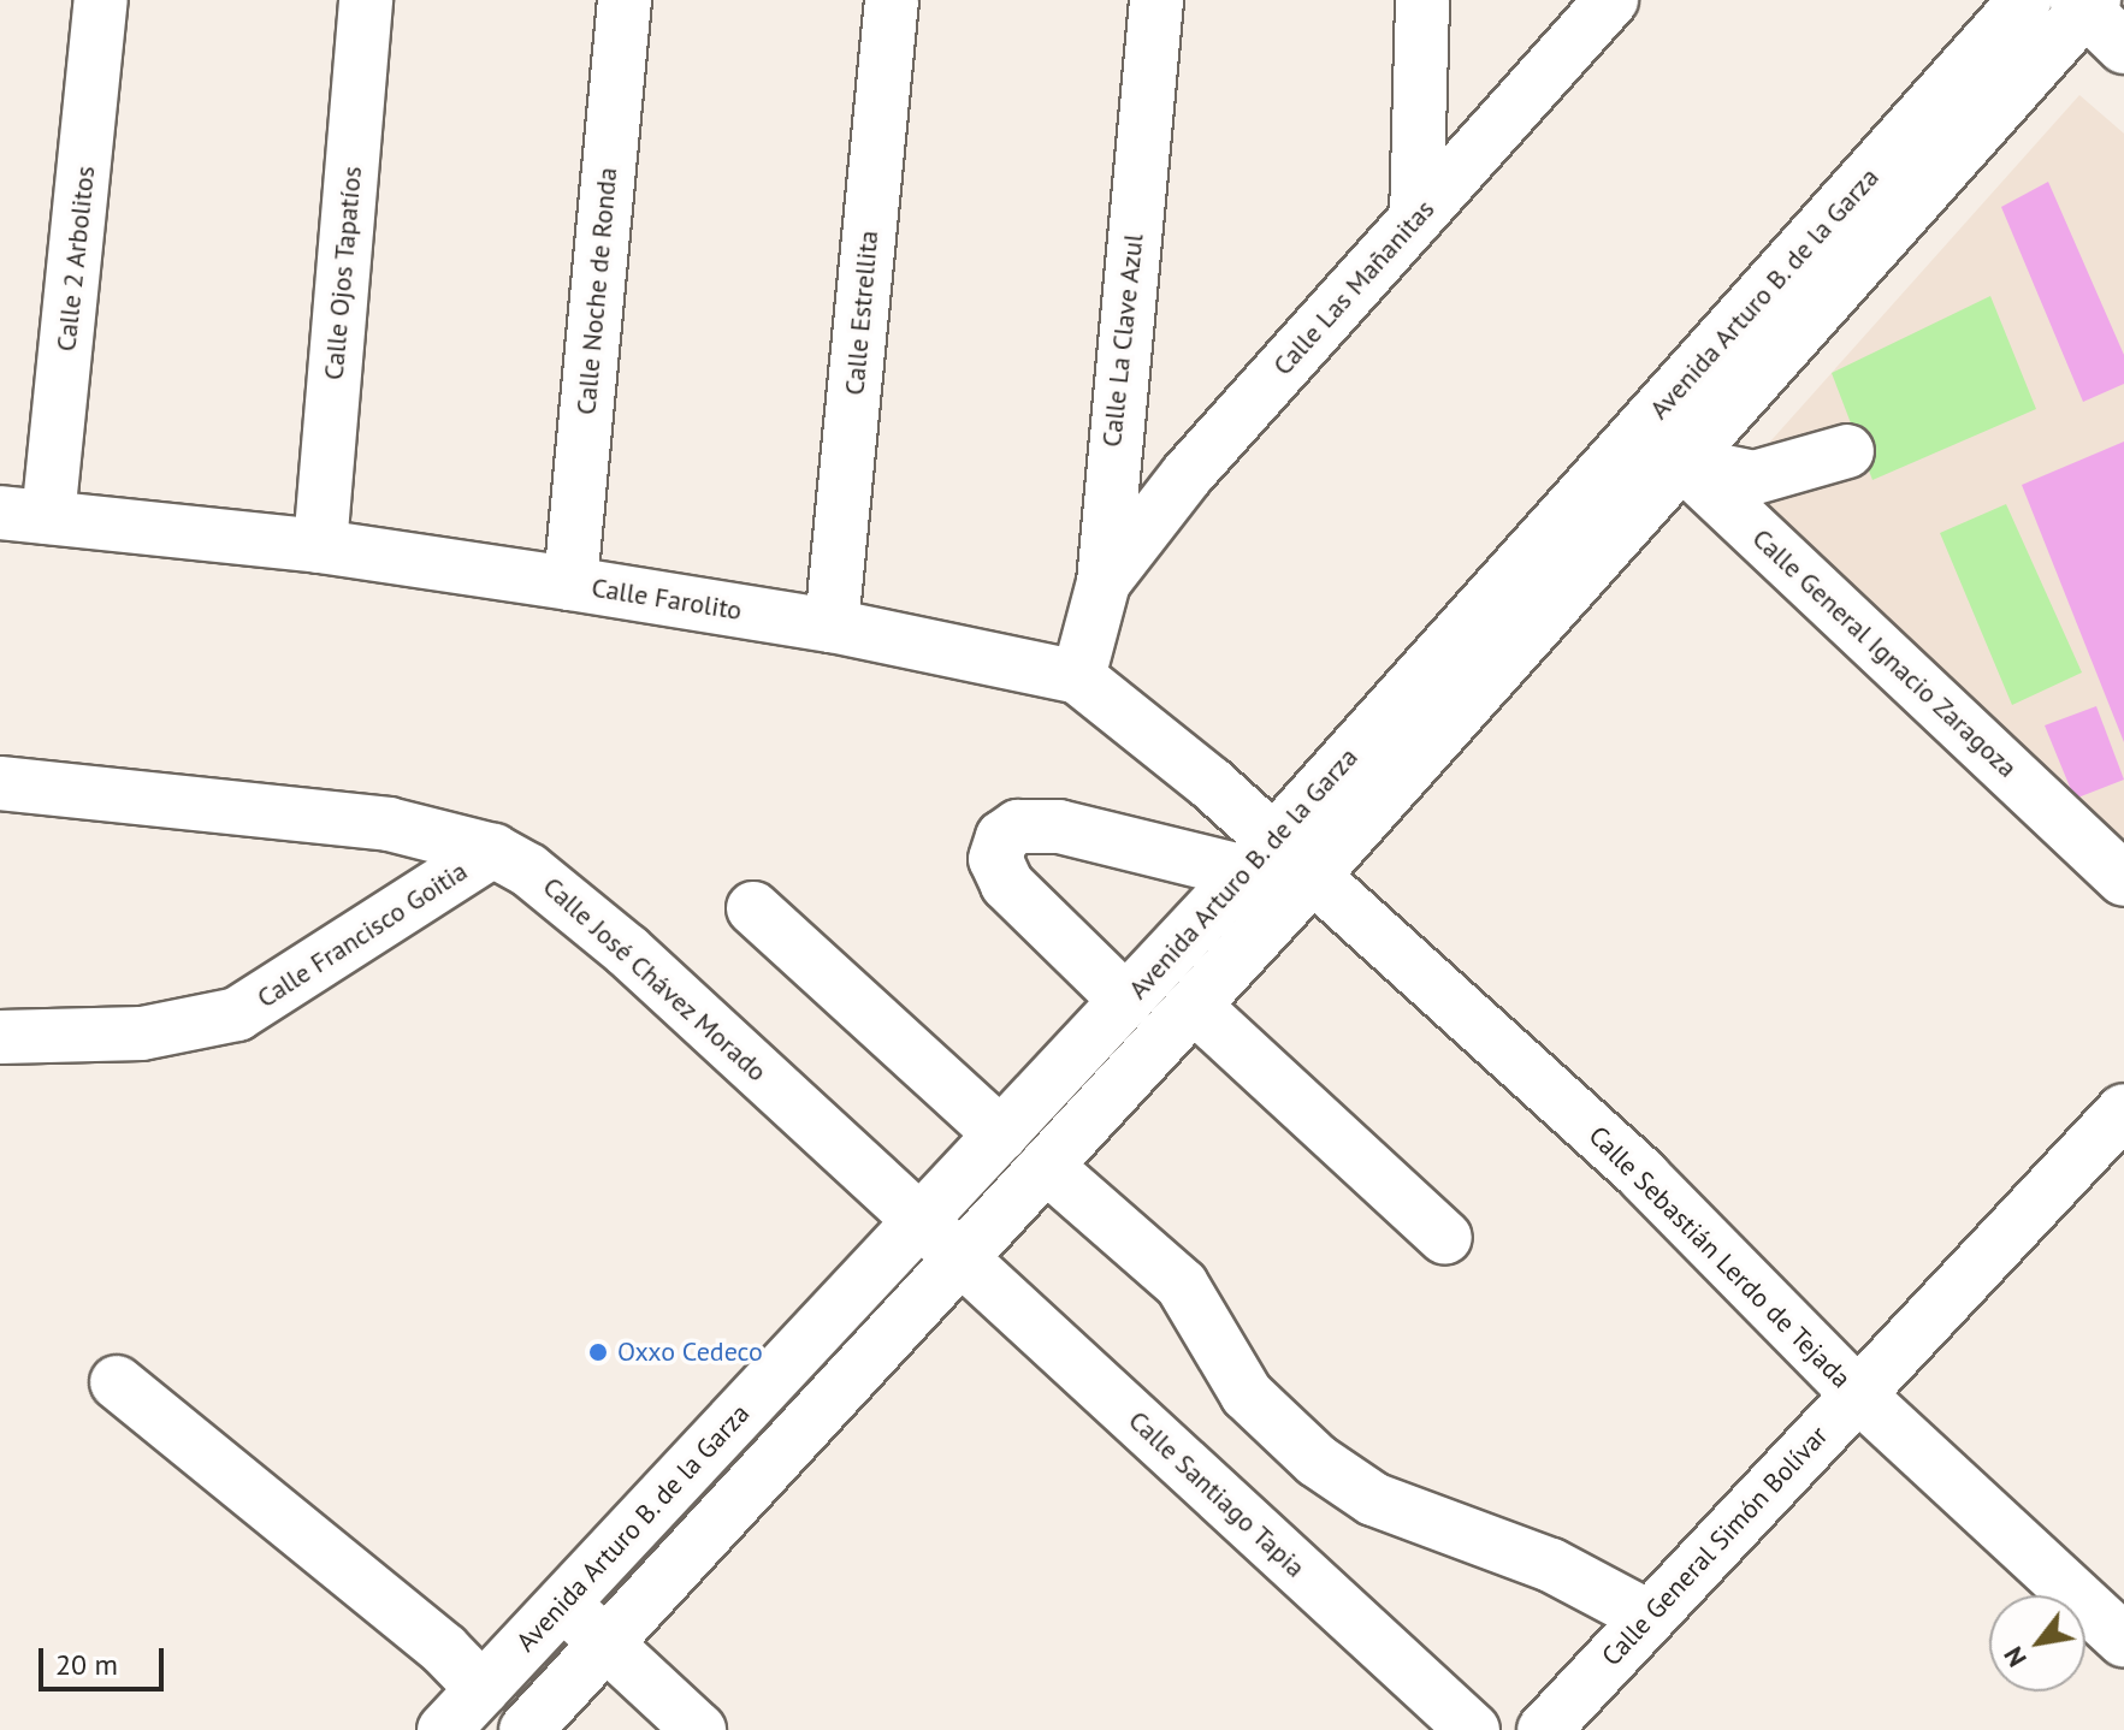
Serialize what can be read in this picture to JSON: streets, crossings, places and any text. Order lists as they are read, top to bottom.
{
  "streets": {
    "street": [
      "Calle 2 Arbolitos",
      "Calle Ojos Tapatíos",
      "Calle Las Mañanitas",
      "Calle Noche de Ronda",
      "Avenida Arturo B. de la Garza",
      "Calle Estrellita",
      "Calle La Clave Azul",
      "Calle Farolito",
      "Calle General Ignacio Zaragoza",
      "Calle Francisco Goitia",
      "Calle José Chávez Morado",
      "Calle Sebastián Lerdo de Tejada",
      "Calle Santiago Tapia",
      "Calle General Simón Bolívar"
    ]
  },
  "crossings": [
    ["Calle 2 Arbolitos", "Calle Farolito"],
    ["Calle Ojos Tapatíos", "Calle Farolito"],
    ["Calle Las Mañanitas", "Calle La Clave Azul"],
    ["Calle Noche de Ronda", "Calle Farolito"],
    ["Avenida Arturo B. de la Garza", "Calle Farolito"],
    ["Avenida Arturo B. de la Garza", "Calle General Ignacio Zaragoza"],
    ["Avenida Arturo B. de la Garza", "Calle José Chávez Morado"],
    ["Avenida Arturo B. de la Garza", "Calle Sebastián Lerdo de Tejada"],
    ["Avenida Arturo B. de la Garza", "Calle Santiago Tapia"],
    ["Calle Estrellita", "Calle Farolito"],
    ["Calle La Clave Azul", "Calle Farolito"],
    ["Calle Farolito", "Calle Sebastián Lerdo de Tejada"],
    ["Calle Francisco Goitia", "Calle José Chávez Morado"],
    ["Calle José Chávez Morado", "Calle Santiago Tapia"],
    ["Calle Sebastián Lerdo de Tejada", "Calle General Simón Bolívar"]
  ],
  "places": ["Oxxo Cedeco"],
  "scale_bar": "20 m",
  "north": "bottom left"
}
